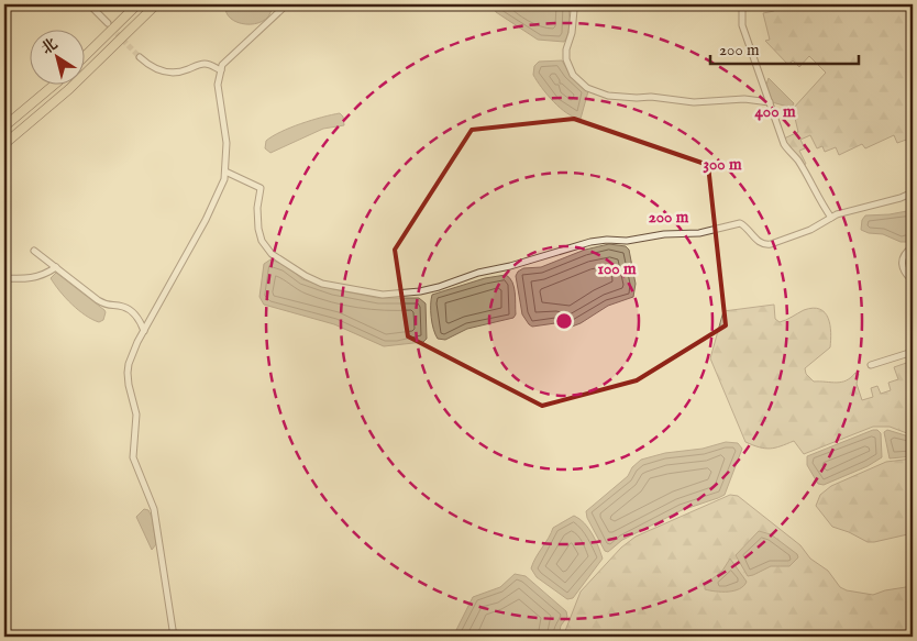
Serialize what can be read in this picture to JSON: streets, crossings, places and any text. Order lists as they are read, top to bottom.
{
  "scale_bar": "200 m",
  "north": "top left",
  "rings": [
    "400 m",
    "300 m",
    "200 m",
    "100 m"
  ]
}
